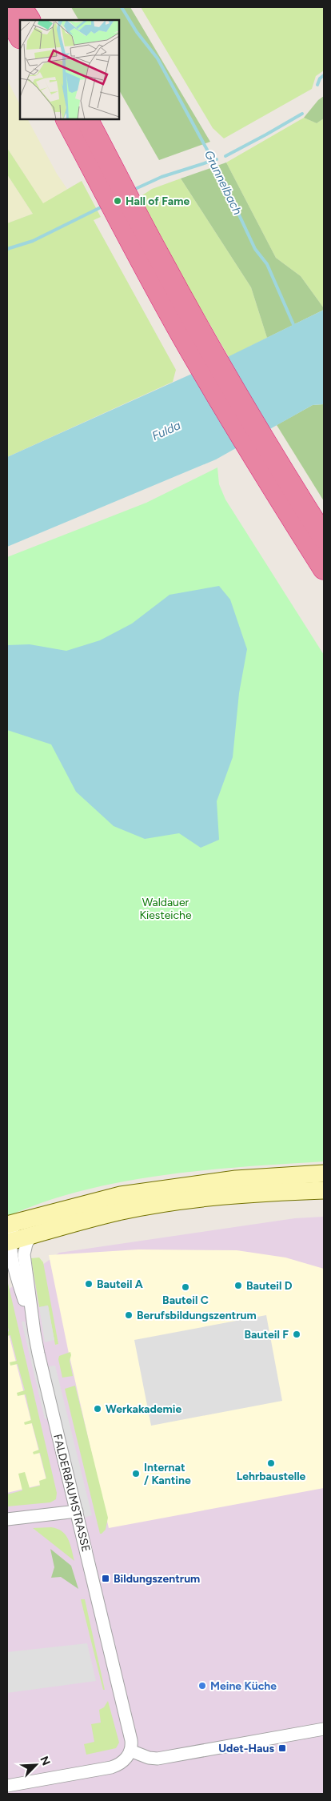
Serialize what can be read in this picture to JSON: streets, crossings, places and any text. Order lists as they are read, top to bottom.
{
  "streets": {
    "street": ["FALDERBAUMSTRASSE"]
  },
  "water": ["Grunnelbach", "Fulda"],
  "parks": ["Waldauer Kiesteiche"],
  "places": {
    "other": [
      "Hall of Fame",
      "Bauteil A",
      "Bauteil D",
      "Bauteil C",
      "Berufsbildungszentrum",
      "Bauteil F",
      "Werkakademie",
      "Lehrbaustelle",
      "Internat / Kantine",
      "Meine Küche"
    ],
    "transit": ["Bildungszentrum", "Udet-Haus"]
  },
  "north": "top right"
}
